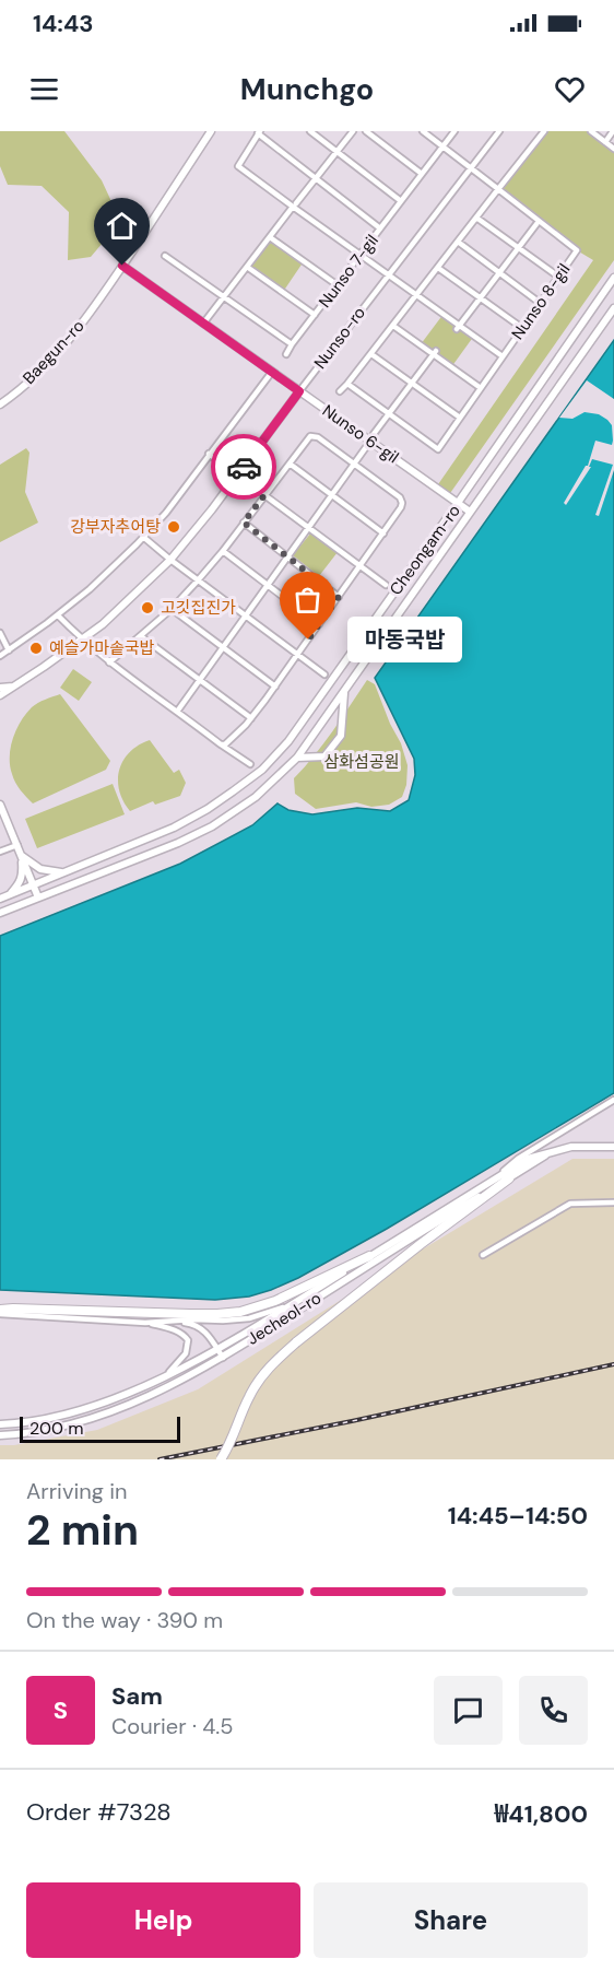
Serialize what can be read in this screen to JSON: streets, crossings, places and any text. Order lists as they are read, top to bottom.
{
  "streets": {
    "main road": [
      "Nunso-ro",
      "Baegun-ro",
      "Nunso 6-gil",
      "Cheongam-ro",
      "Jecheol-ro"
    ],
    "street": ["Nunso 7-gil", "Nunso 8-gil"]
  },
  "crossings": [
    ["Nunso-ro", "Nunso 6-gil"],
    ["Baegun-ro", "Nunso 6-gil"],
    ["Nunso 6-gil", "Cheongam-ro"]
  ],
  "parks": ["삼화섬공원"],
  "places": [
    "강부자추어탕",
    "고깃집진가",
    "마동국밥",
    "예슬가마솥국밥"
  ],
  "scale_bar": "200 m",
  "page": {
    "status": "14:43",
    "header": "Munchgo",
    "bubble": "마동국밥",
    "scale": "200 m",
    "heading": ["2 min", "Arriving in", "14:45–14:50"],
    "panel": [
      "Sam",
      "Courier · 4.5",
      "Order #7328",
      "₩41,800"
    ],
    "bar": "On the way · 390 m",
    "round": "S",
    "buttons": ["Help", "Share"]
  }
}
